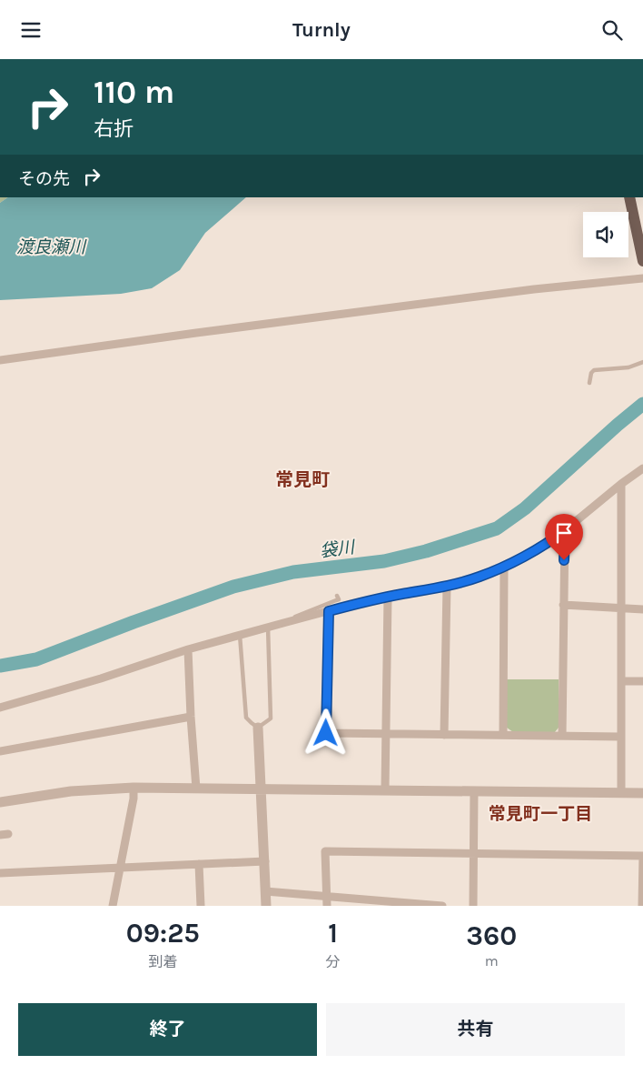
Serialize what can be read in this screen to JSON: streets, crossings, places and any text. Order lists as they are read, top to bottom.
{
  "districts": ["常見町", "常見町一丁目"],
  "water": ["渡良瀬川", "袋川"],
  "page": {
    "header": "Turnly",
    "turn": ["110 m", "右折"],
    "then": "その先",
    "eta": [
      "09:25",
      "到着",
      "1",
      "分",
      "360",
      "m"
    ],
    "buttons": ["終了", "共有"]
  }
}
